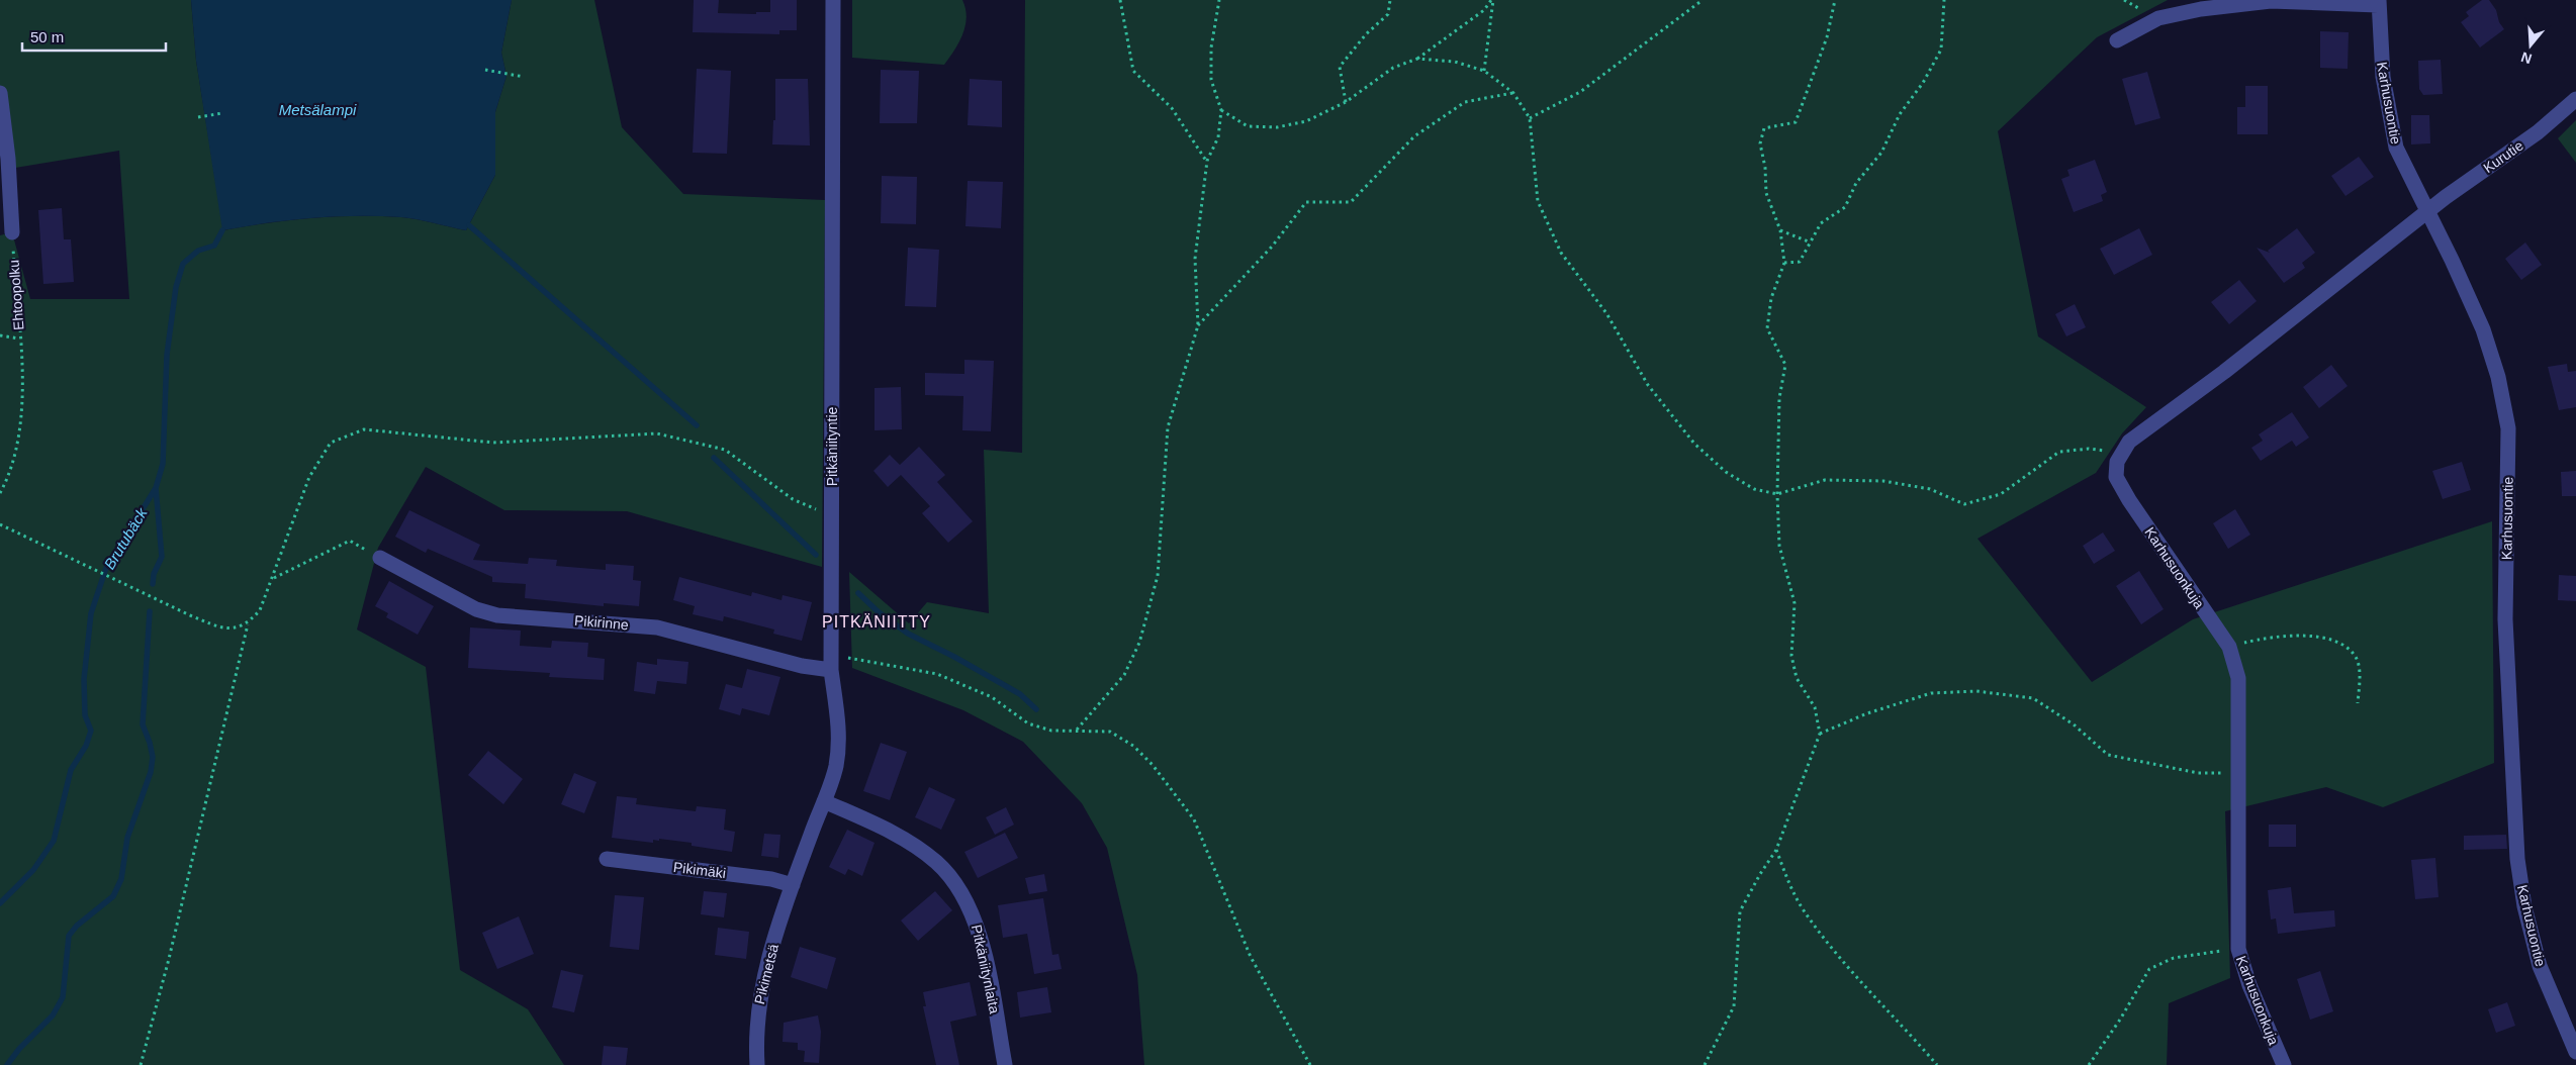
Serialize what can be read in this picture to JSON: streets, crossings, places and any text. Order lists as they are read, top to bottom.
{
  "streets": {
    "street": [
      "Karhusuontie",
      "Kurutie",
      "Pitkäniityntie",
      "Karhusuonkuja",
      "Pikirinne",
      "Pikimäki",
      "Pitkäniitynlaita",
      "Pikimetsä"
    ],
    "path": ["Ehtoopolku"]
  },
  "crossings": [
    ["Karhusuontie", "Kurutie"],
    ["Karhusuontie", "Karhusuonkuja"],
    ["Kurutie", "Karhusuonkuja"],
    ["Pitkäniityntie", "Pikirinne"],
    ["Pitkäniityntie", "Pikimäki"],
    ["Pitkäniityntie", "Pitkäniitynlaita"],
    ["Pitkäniityntie", "Pikimetsä"],
    ["Pikimäki", "Pikimetsä"]
  ],
  "districts": ["PITKÄNIITTY"],
  "water": ["Metsälampi", "Brutubäck"],
  "scale_bar": "50 m",
  "north": "bottom"
}
